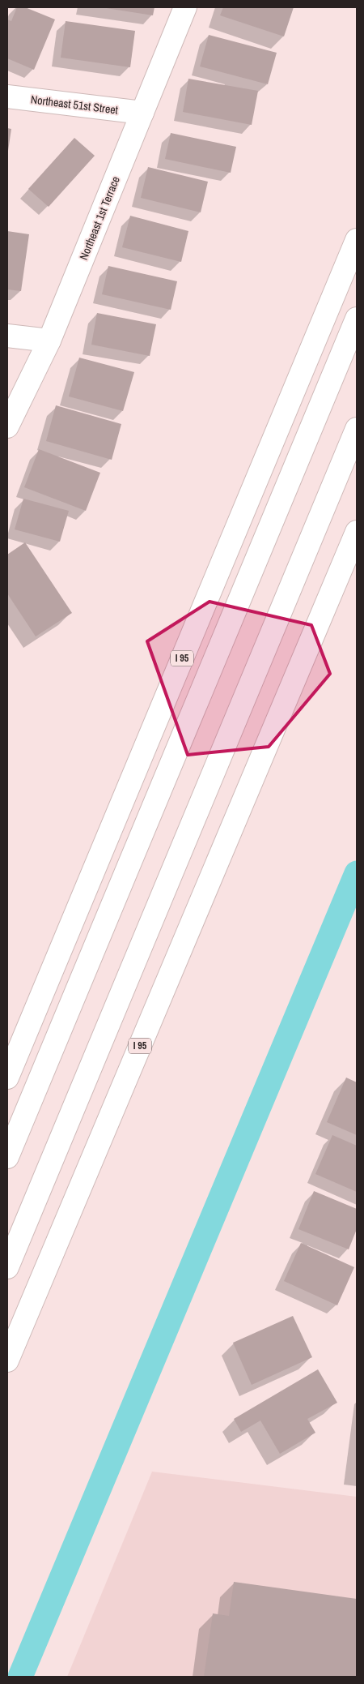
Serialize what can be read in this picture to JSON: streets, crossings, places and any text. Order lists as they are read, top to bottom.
{
  "streets": {
    "main road": ["Northeast 51st Street", "Northeast 1st Terrace", "I 95"]
  },
  "crossings": [
    ["Northeast 51st Street", "Northeast 1st Terrace"]
  ]
}
